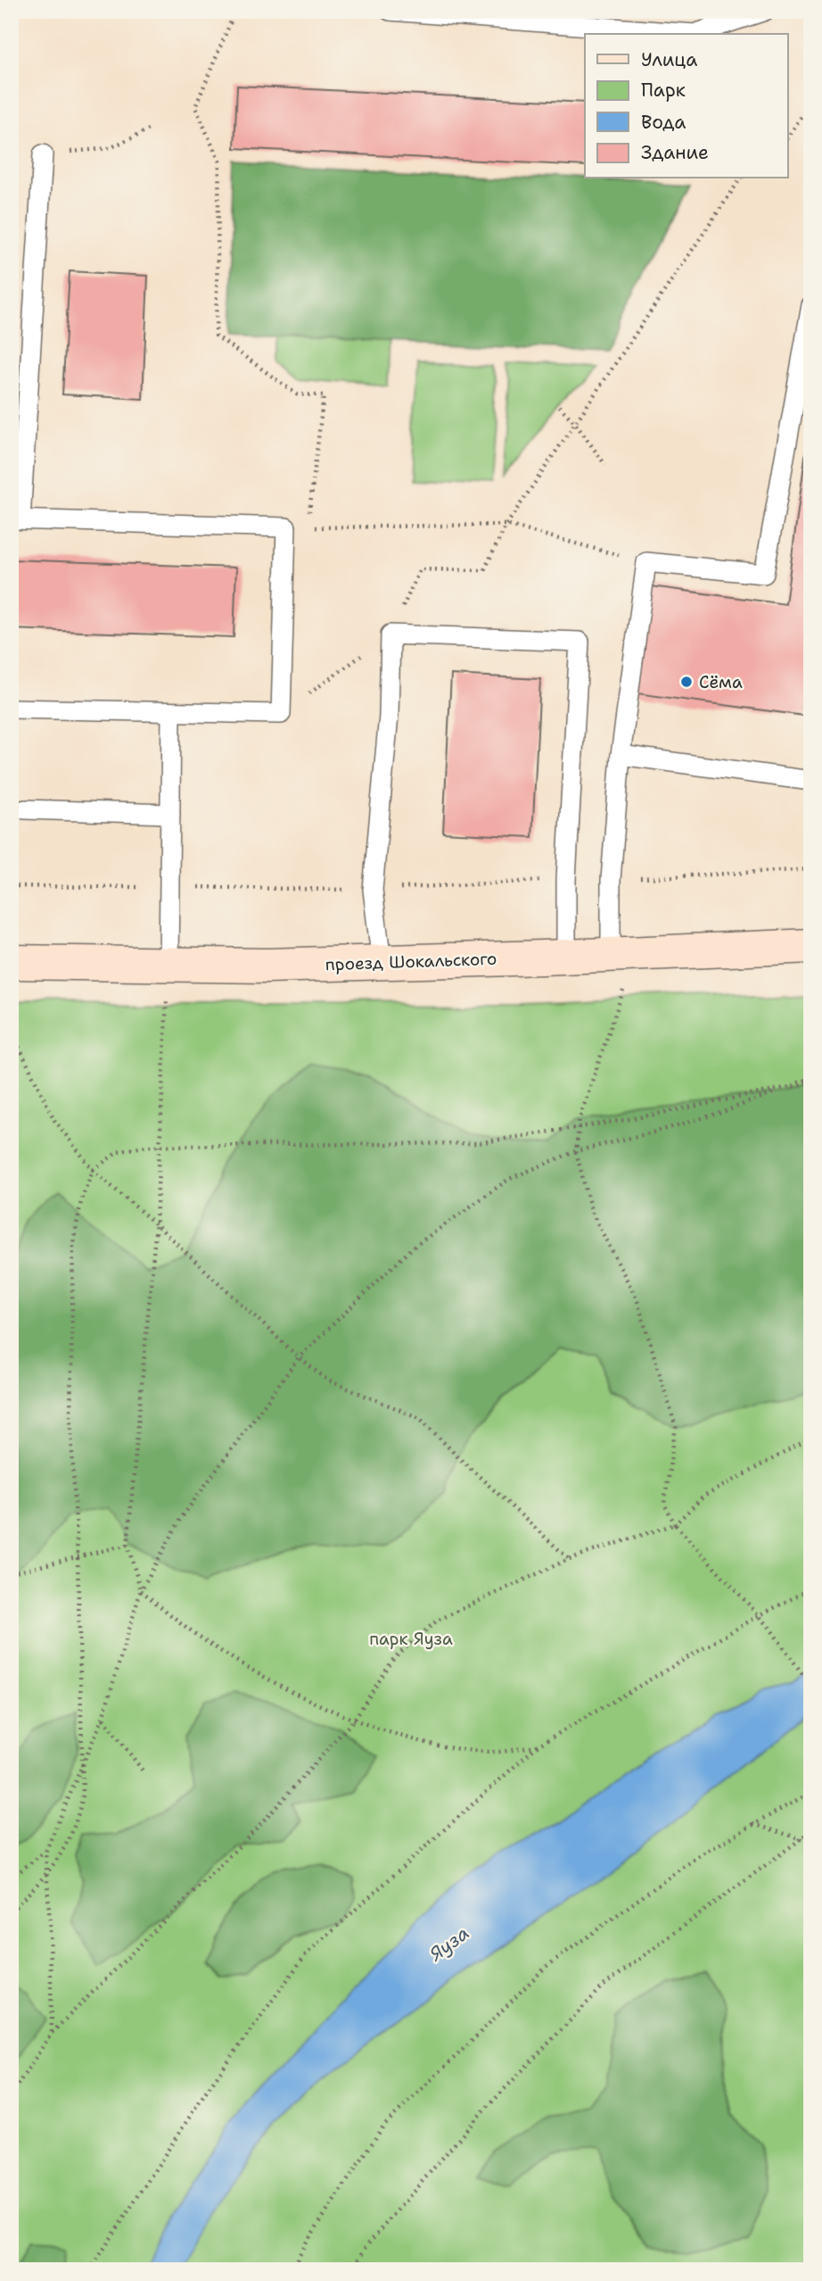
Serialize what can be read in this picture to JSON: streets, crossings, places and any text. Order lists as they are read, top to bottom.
{
  "streets": {
    "street": ["проезд Шокальского"]
  },
  "water": ["Яуза"],
  "parks": ["парк Яуза"],
  "places": ["Сёма"],
  "legend": [
    "Улица",
    "Парк",
    "Вода",
    "Здание"
  ]
}
